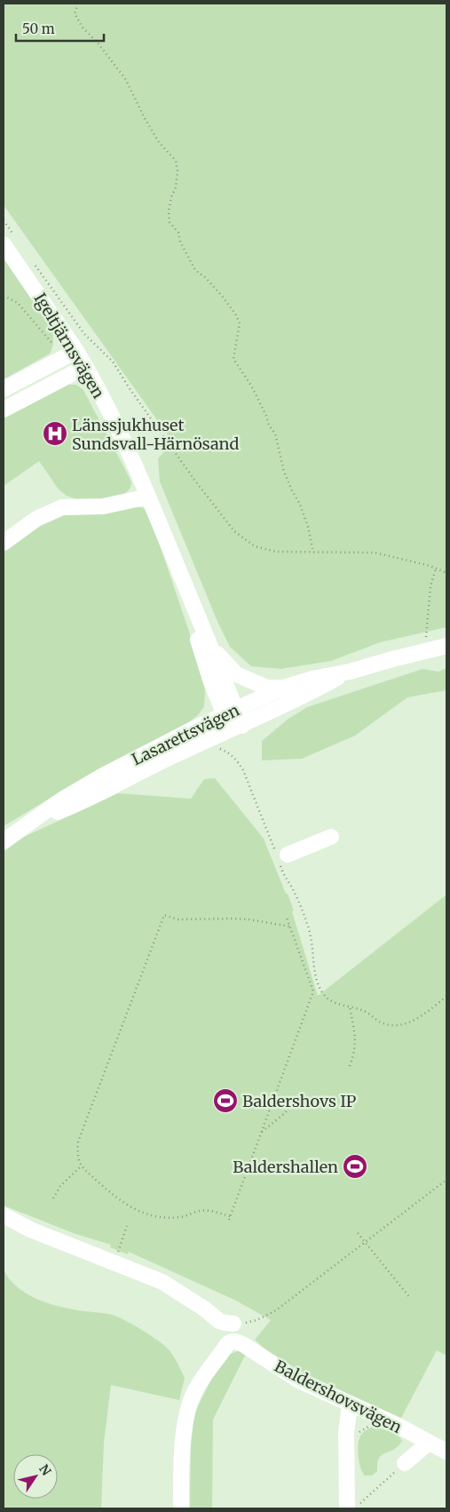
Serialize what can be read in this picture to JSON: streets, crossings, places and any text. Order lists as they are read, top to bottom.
{
  "streets": {
    "street": ["Igeltjärnsvägen", "Lasarettsvägen", "Baldershovsvägen"]
  },
  "crossings": [
    ["Igeltjärnsvägen", "Lasarettsvägen"]
  ],
  "places": {
    "hospital": ["Länssjukhuset Sundsvall-Härnösand"],
    "sports": ["Baldershovs IP", "Baldershallen"]
  },
  "scale_bar": "50 m",
  "north": "top right"
}
